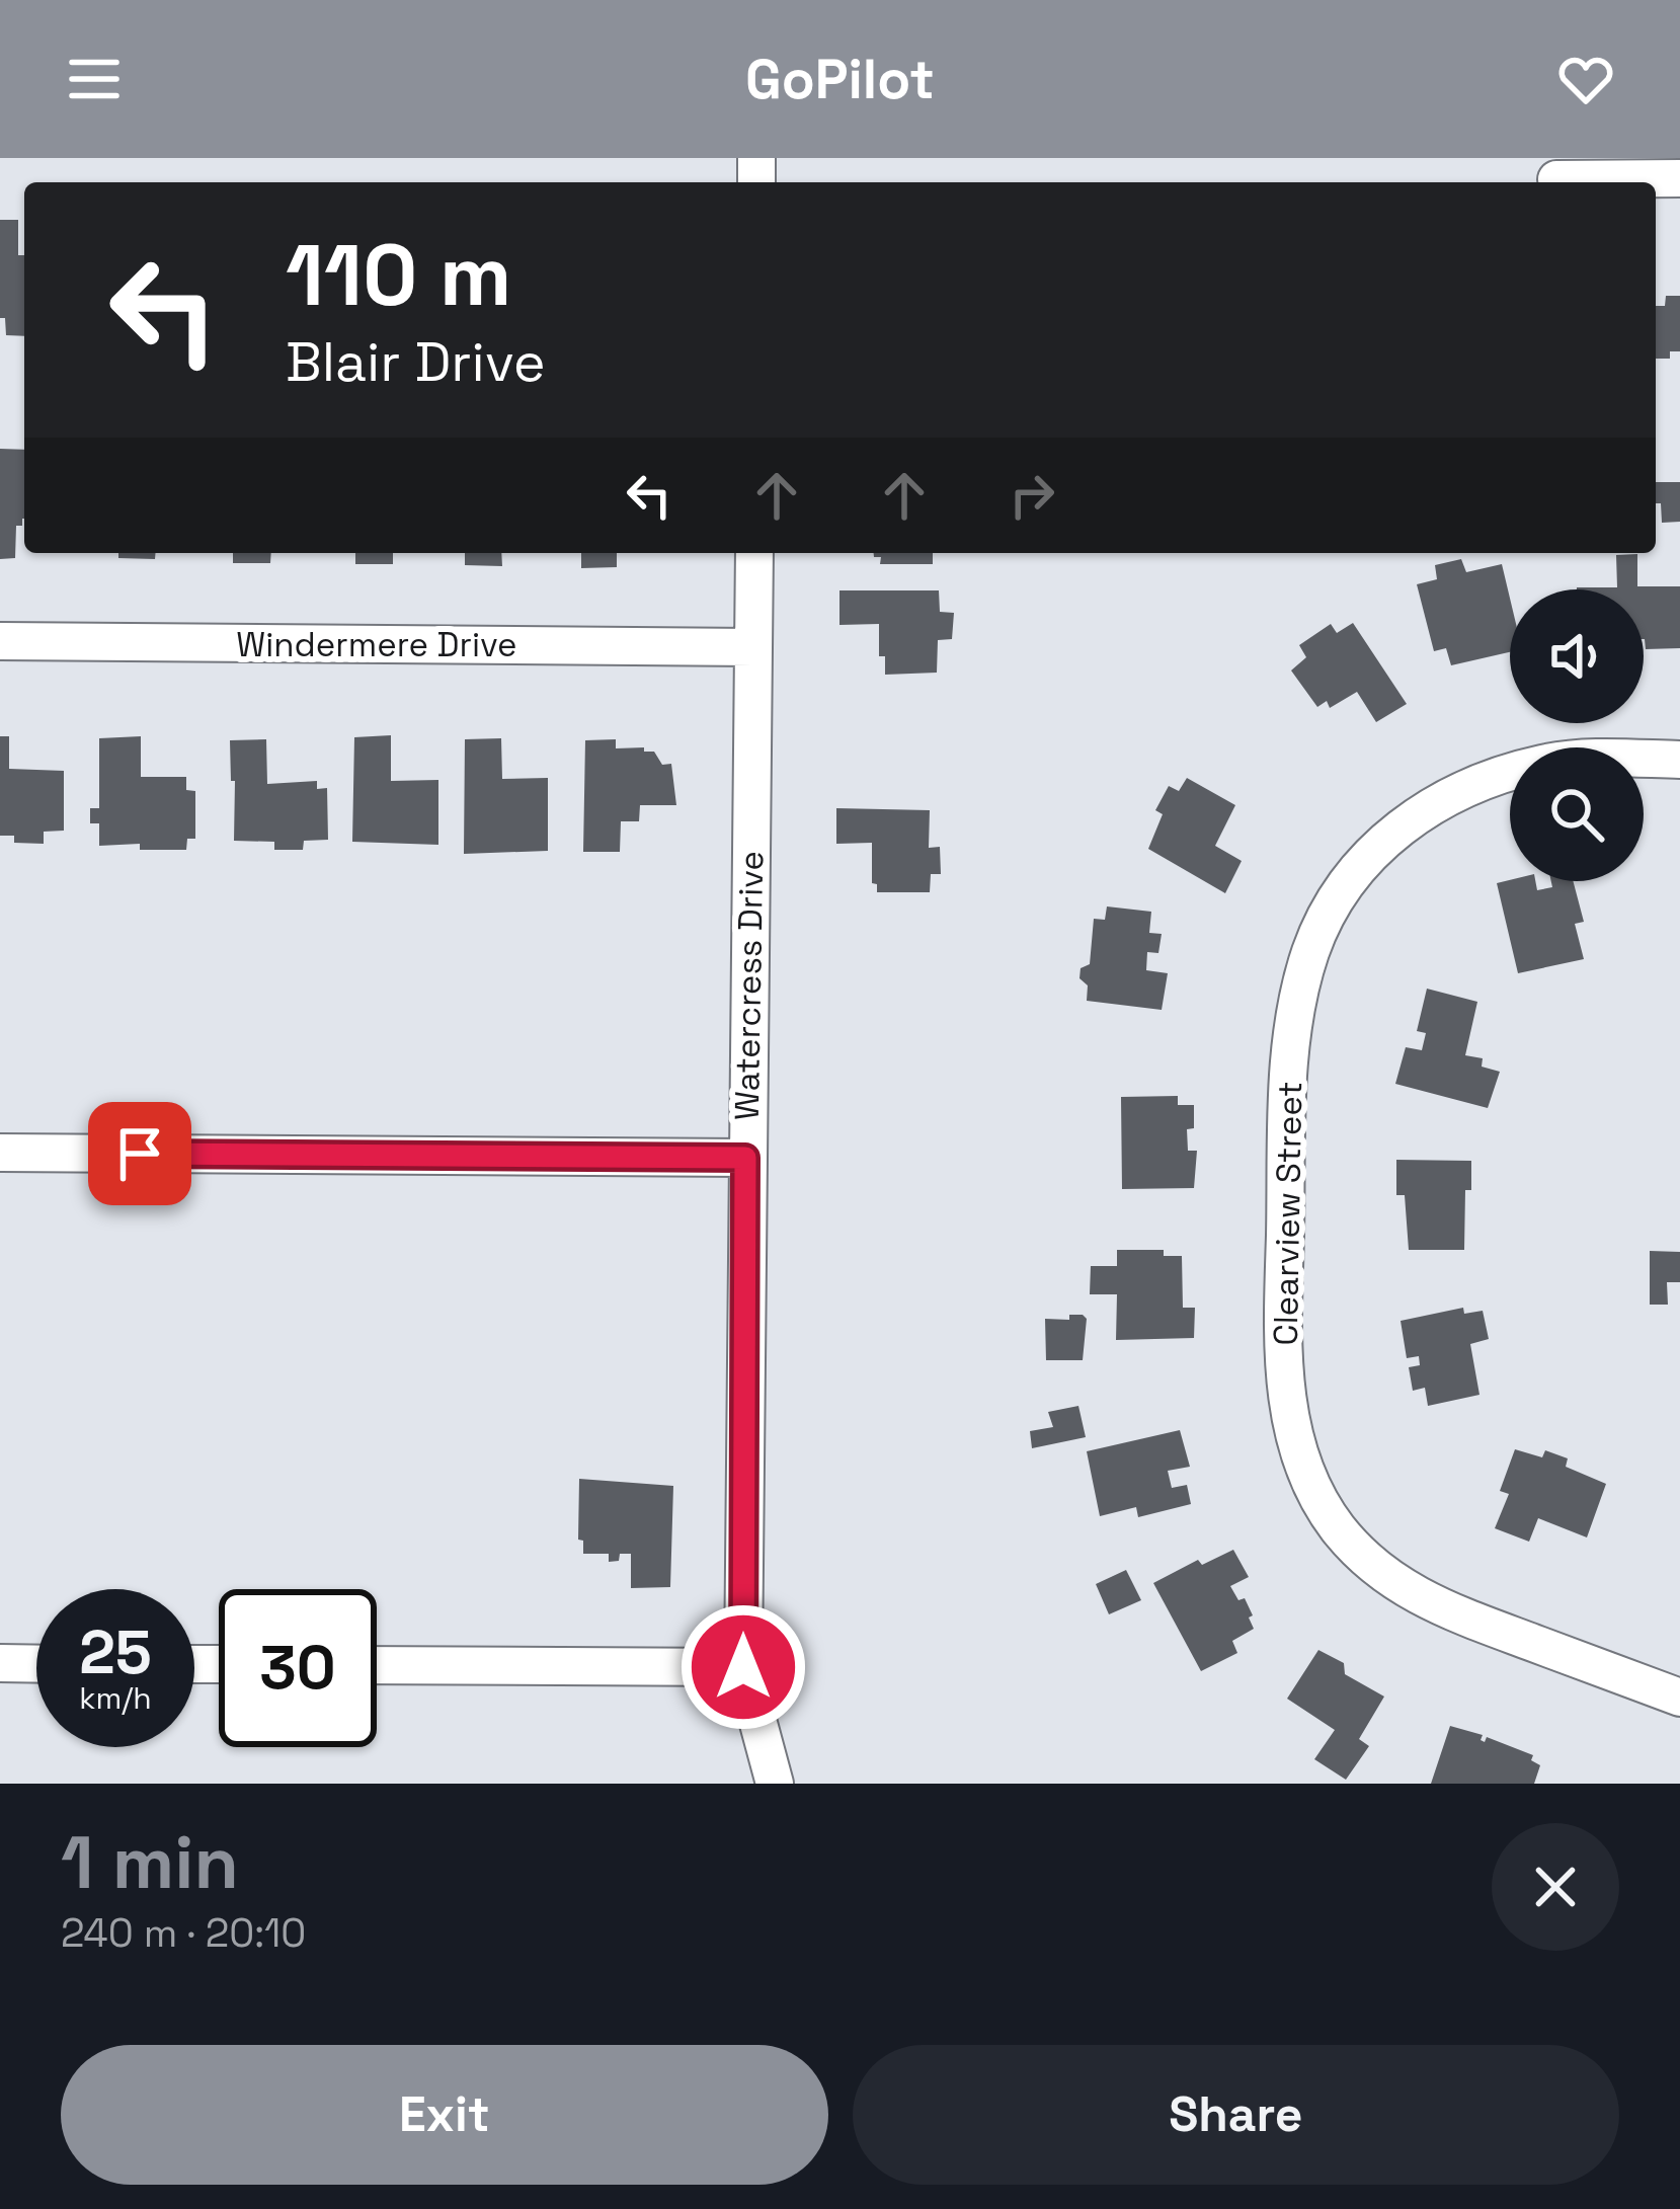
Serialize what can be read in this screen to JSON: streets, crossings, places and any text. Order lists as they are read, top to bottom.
{
  "streets": {
    "street": ["Windermere Drive", "Watercress Drive", "Clearview Street"]
  },
  "crossings": [
    ["Windermere Drive", "Watercress Drive"]
  ],
  "page": {
    "header": "GoPilot",
    "turn": ["110 m", "Blair Drive"],
    "speed": "25 km/h",
    "limit": "30",
    "heading": ["1 min", "240 m · 20:10"],
    "buttons": ["Exit", "Share"]
  }
}
